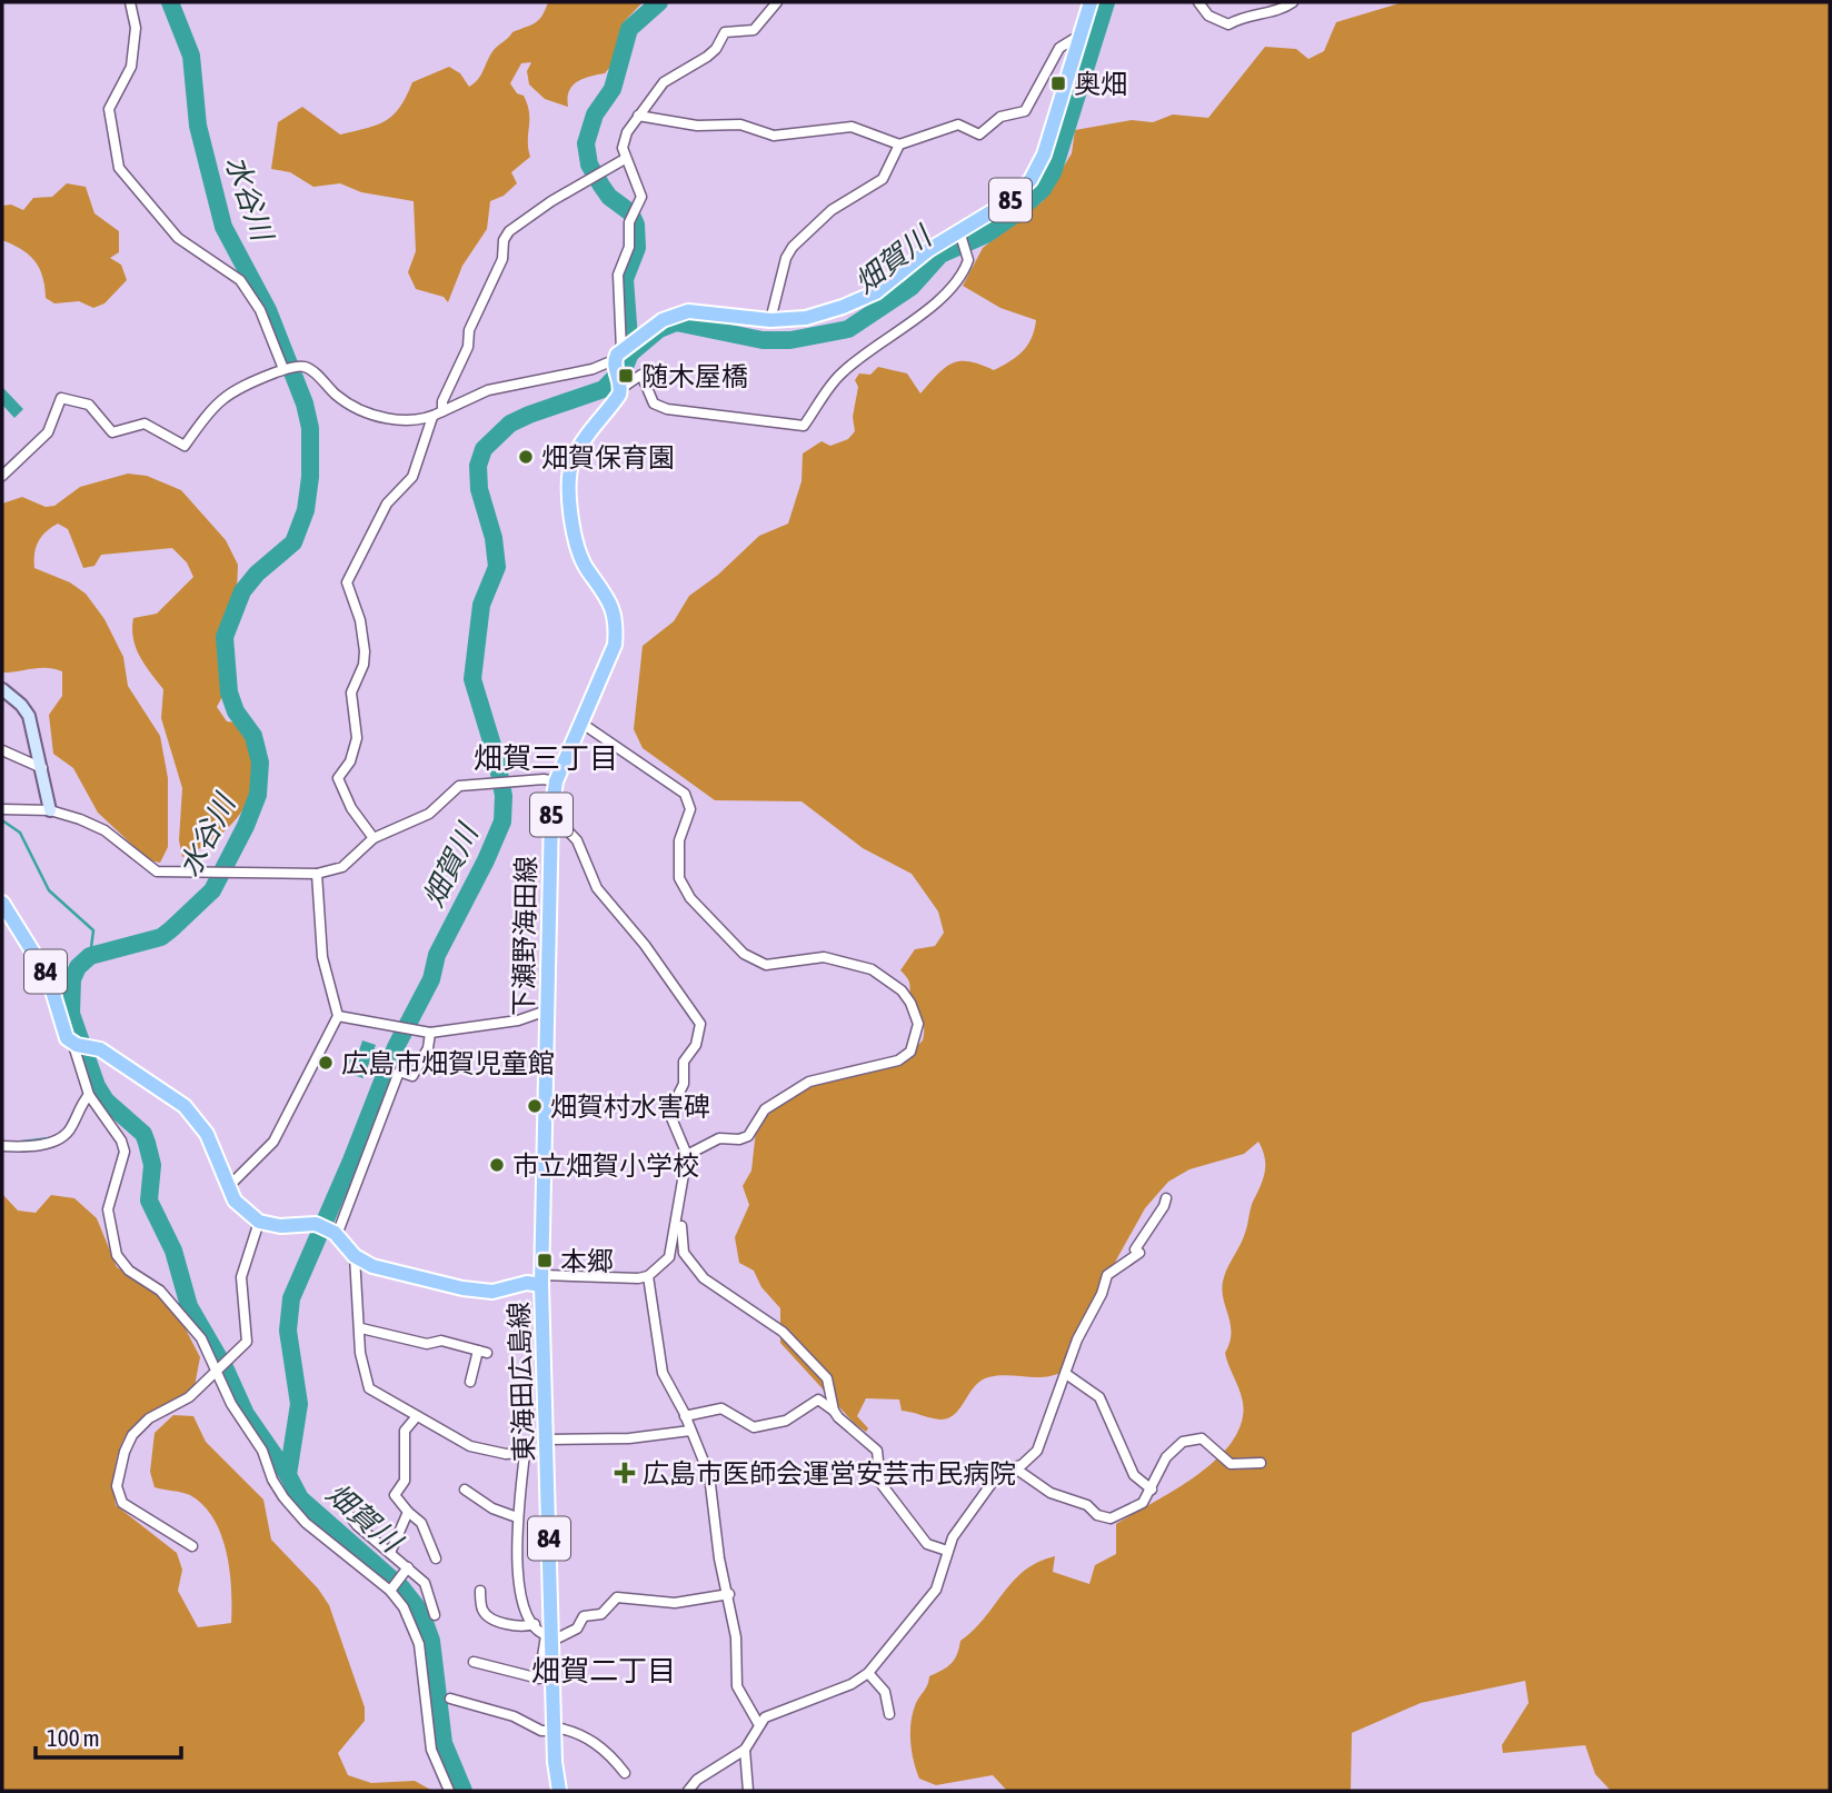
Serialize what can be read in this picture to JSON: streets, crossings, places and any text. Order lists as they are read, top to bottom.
{
  "streets": {
    "main road": [
      "85",
      "下瀬野海田線",
      "84",
      "東海田広島線"
    ]
  },
  "crossings": [
    ["下瀬野海田線", "東海田広島線"]
  ],
  "districts": ["畑賀三丁目", "畑賀二丁目"],
  "water": ["水谷川", "畑賀川"],
  "places": {
    "transit": ["奥畑", "随木屋橋", "本郷"],
    "other": [
      "畑賀保育園",
      "広島市畑賀児童館",
      "畑賀村水害碑",
      "市立畑賀小学校"
    ],
    "health": ["広島市医師会運営安芸市民病院"]
  },
  "scale_bar": "100 m"
}
